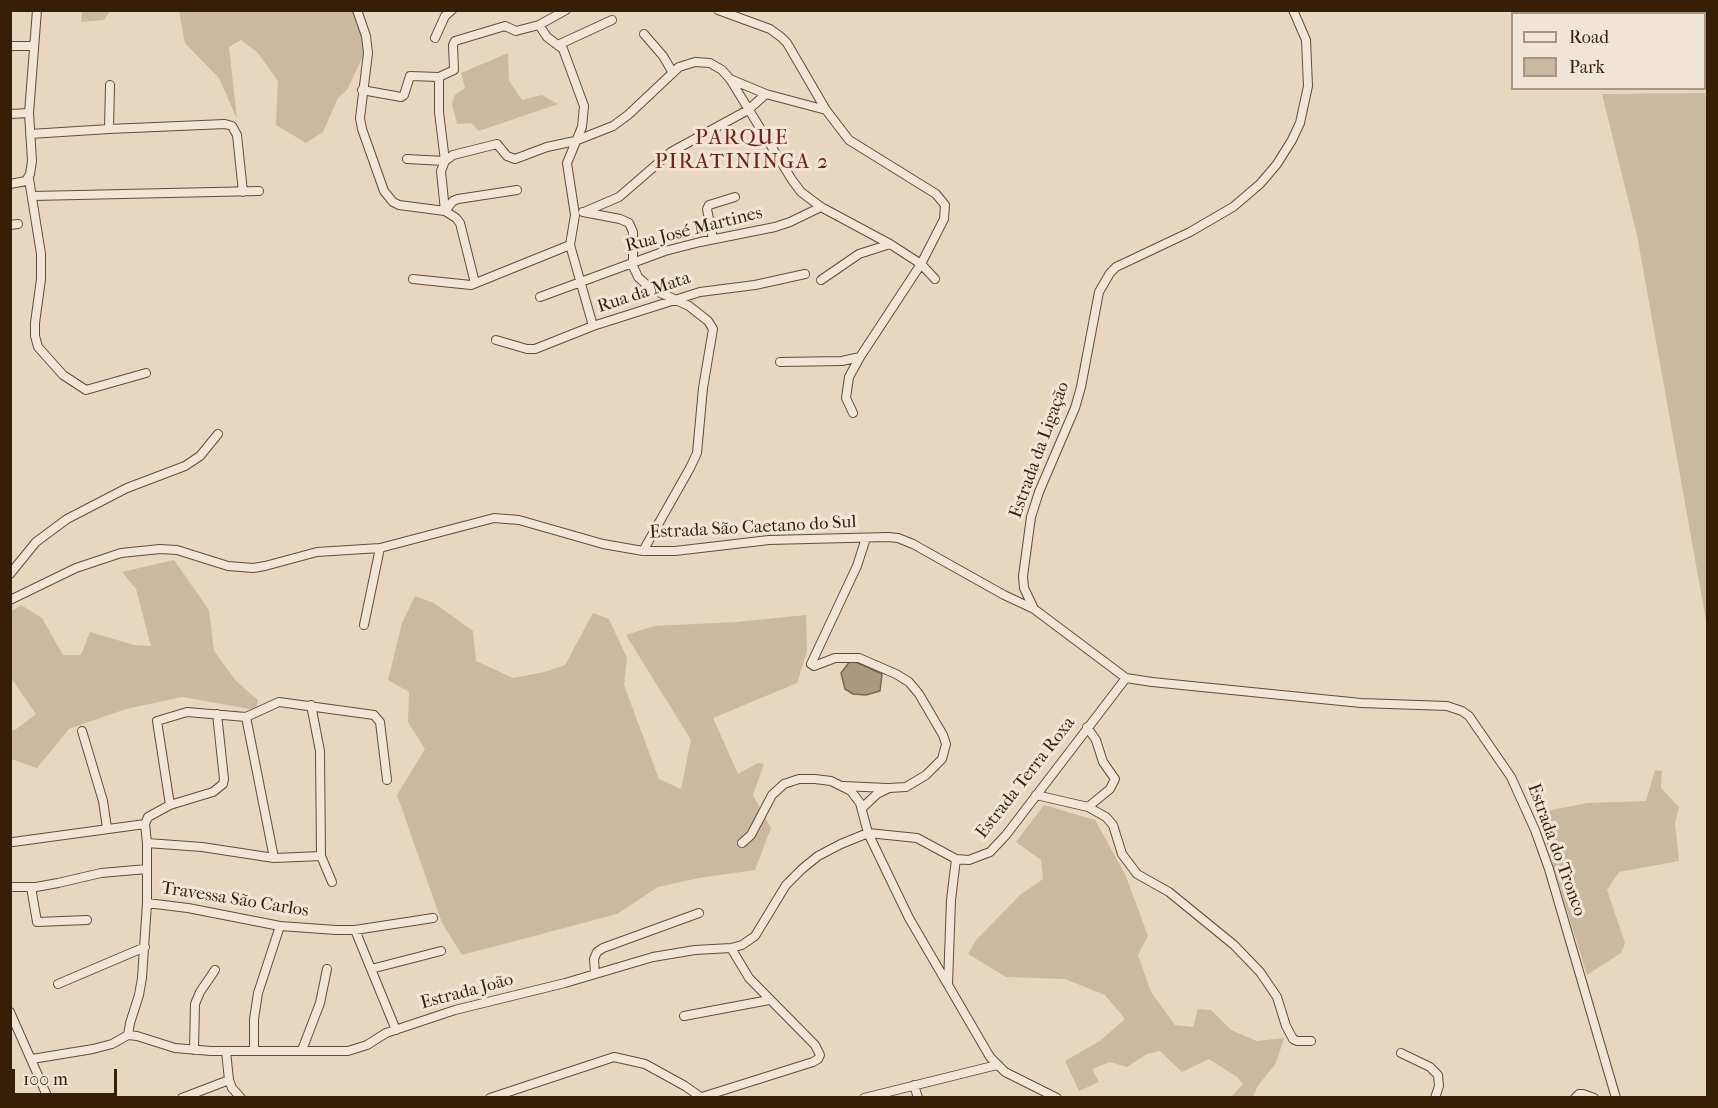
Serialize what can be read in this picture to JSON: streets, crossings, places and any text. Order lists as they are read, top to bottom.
{
  "streets": {
    "street": [
      "Rua José Martines",
      "Rua da Mata",
      "Estrada da Ligação",
      "Estrada São Caetano do Sul",
      "Estrada Terra Roxa",
      "Estrada do Tronco",
      "Travessa São Carlos",
      "Estrada João"
    ]
  },
  "crossings": [
    ["Estrada da Ligação", "Estrada São Caetano do Sul"],
    ["Estrada Terra Roxa", "Estrada do Tronco"]
  ],
  "districts": ["PARQUE PIRATININGA 2"],
  "legend": ["Road", "Park"],
  "scale_bar": "100 m"
}
